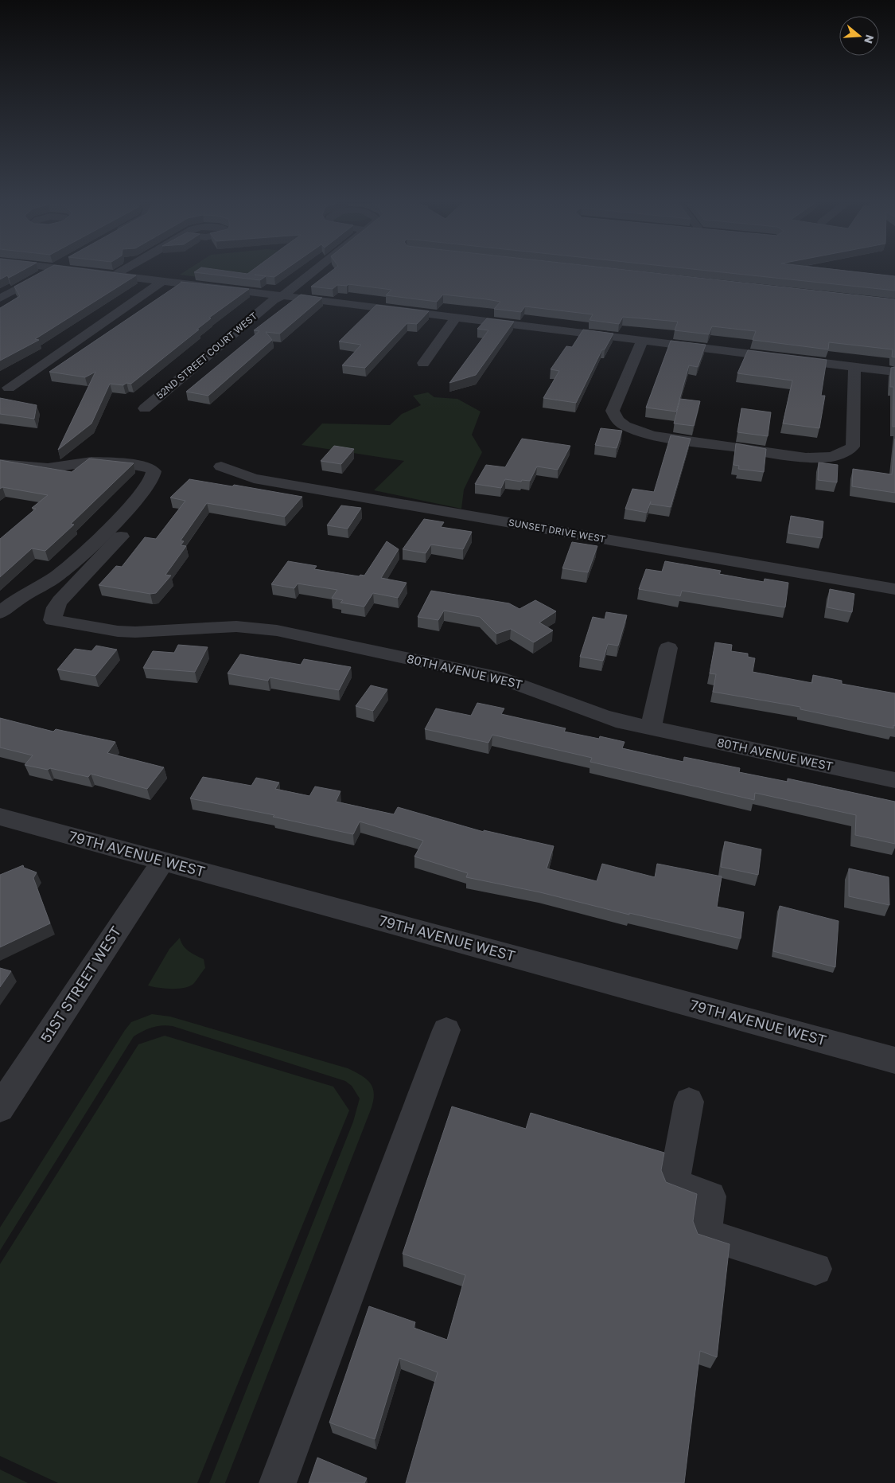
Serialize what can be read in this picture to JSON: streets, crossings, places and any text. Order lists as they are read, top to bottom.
{
  "streets": {
    "street": [
      "52ND STREET COURT WEST",
      "SUNSET DRIVE WEST",
      "80TH AVENUE WEST",
      "79TH AVENUE WEST",
      "51ST STREET WEST"
    ]
  },
  "crossings": [
    ["79TH AVENUE WEST", "51ST STREET WEST"]
  ],
  "north": "right"
}
